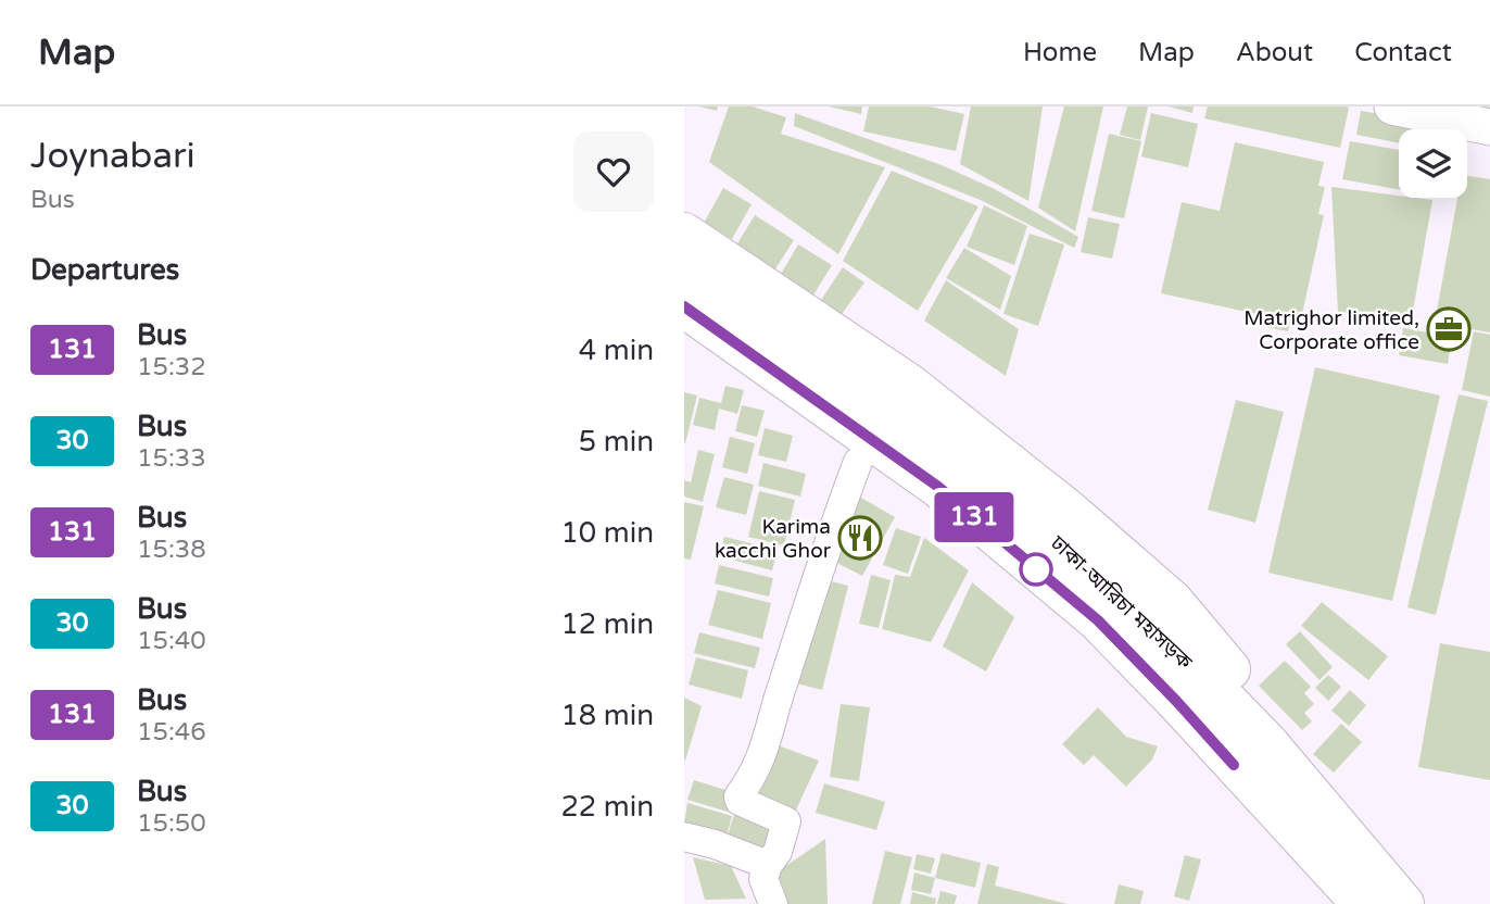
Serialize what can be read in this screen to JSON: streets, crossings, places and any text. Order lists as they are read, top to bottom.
{
  "streets": {
    "highway": ["ঢাকা-আরিচা মহাসড়ক"]
  },
  "places": {
    "office": ["Matrighor limited, Corporate office"],
    "restaurant": ["Karima kacchi Ghor"]
  },
  "lines": ["bus line 131"],
  "page": {
    "header": "Map",
    "nav": [
      "Home",
      "Map",
      "About",
      "Contact"
    ],
    "heading": [
      ["Joynabari", "Bus"],
      "Departures"
    ],
    "on_map": "131",
    "list": [
      {
        "mark": "131",
        "name": "Bus",
        "note": "15:32",
        "value": "4 min"
      },
      {
        "mark": "30",
        "name": "Bus",
        "note": "15:33",
        "value": "5 min"
      },
      {
        "mark": "131",
        "name": "Bus",
        "note": "15:38",
        "value": "10 min"
      },
      {
        "mark": "30",
        "name": "Bus",
        "note": "15:40",
        "value": "12 min"
      },
      {
        "mark": "131",
        "name": "Bus",
        "note": "15:46",
        "value": "18 min"
      },
      {
        "mark": "30",
        "name": "Bus",
        "note": "15:50",
        "value": "22 min"
      }
    ]
  }
}
